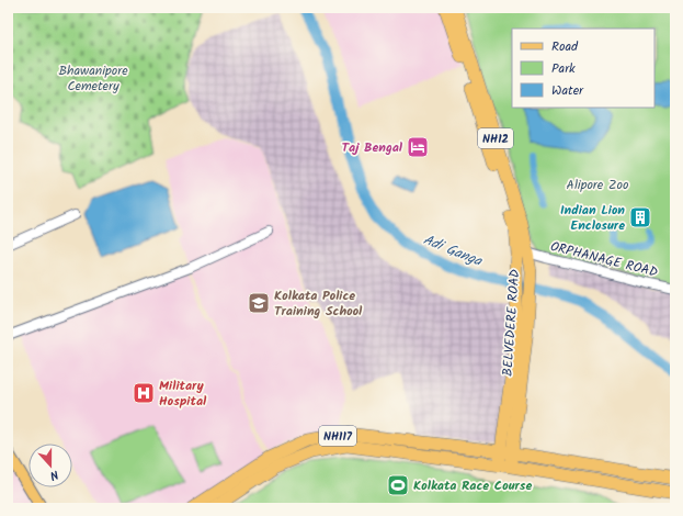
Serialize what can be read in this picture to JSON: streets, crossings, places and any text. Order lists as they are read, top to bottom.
{
  "streets": {
    "highway": ["NH12", "BELVEDERE ROAD", "NH117"],
    "street": ["ORPHANAGE ROAD"]
  },
  "crossings": [
    ["ORPHANAGE ROAD", "BELVEDERE ROAD"],
    ["BELVEDERE ROAD", "NH117"]
  ],
  "water": ["Adi Ganga"],
  "parks": ["Bhawanipore Cemetery", "Alipore Zoo"],
  "places": {
    "hotel": ["Taj Bengal"],
    "building": ["Indian Lion Enclosure"],
    "school or university": ["Kolkata Police Training School"],
    "hospital": ["Military Hospital"],
    "sports": ["Kolkata Race Course"]
  },
  "legend": ["Road", "Park", "Water"],
  "north": "bottom"
}
